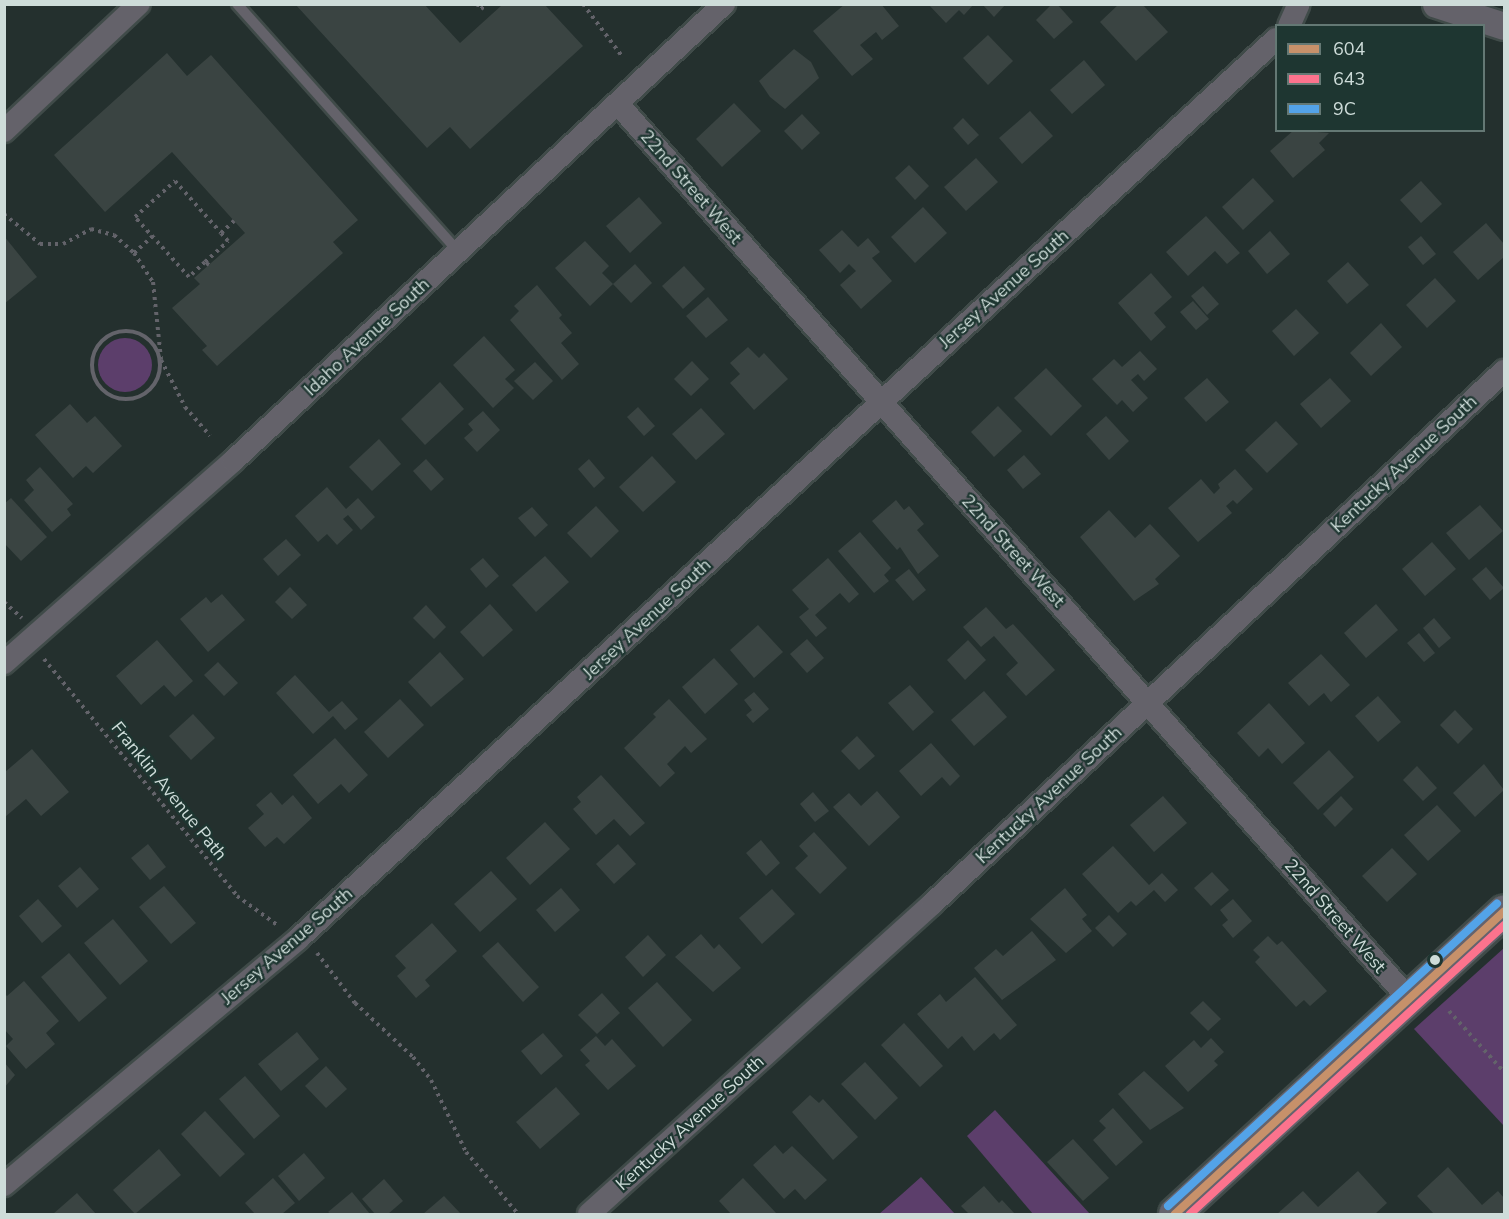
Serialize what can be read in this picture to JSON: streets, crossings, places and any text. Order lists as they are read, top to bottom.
{
  "streets": {
    "street": [
      "22nd Street West",
      "Jersey Avenue South",
      "Idaho Avenue South",
      "Kentucky Avenue South"
    ],
    "path": ["Franklin Avenue Path"]
  },
  "crossings": [
    ["22nd Street West", "Jersey Avenue South"],
    ["22nd Street West", "Idaho Avenue South"],
    ["22nd Street West", "Kentucky Avenue South"]
  ],
  "lines": ["transit line 9C", "transit line 604", "transit line 643"],
  "legend": ["604", "643", "9C"]
}
